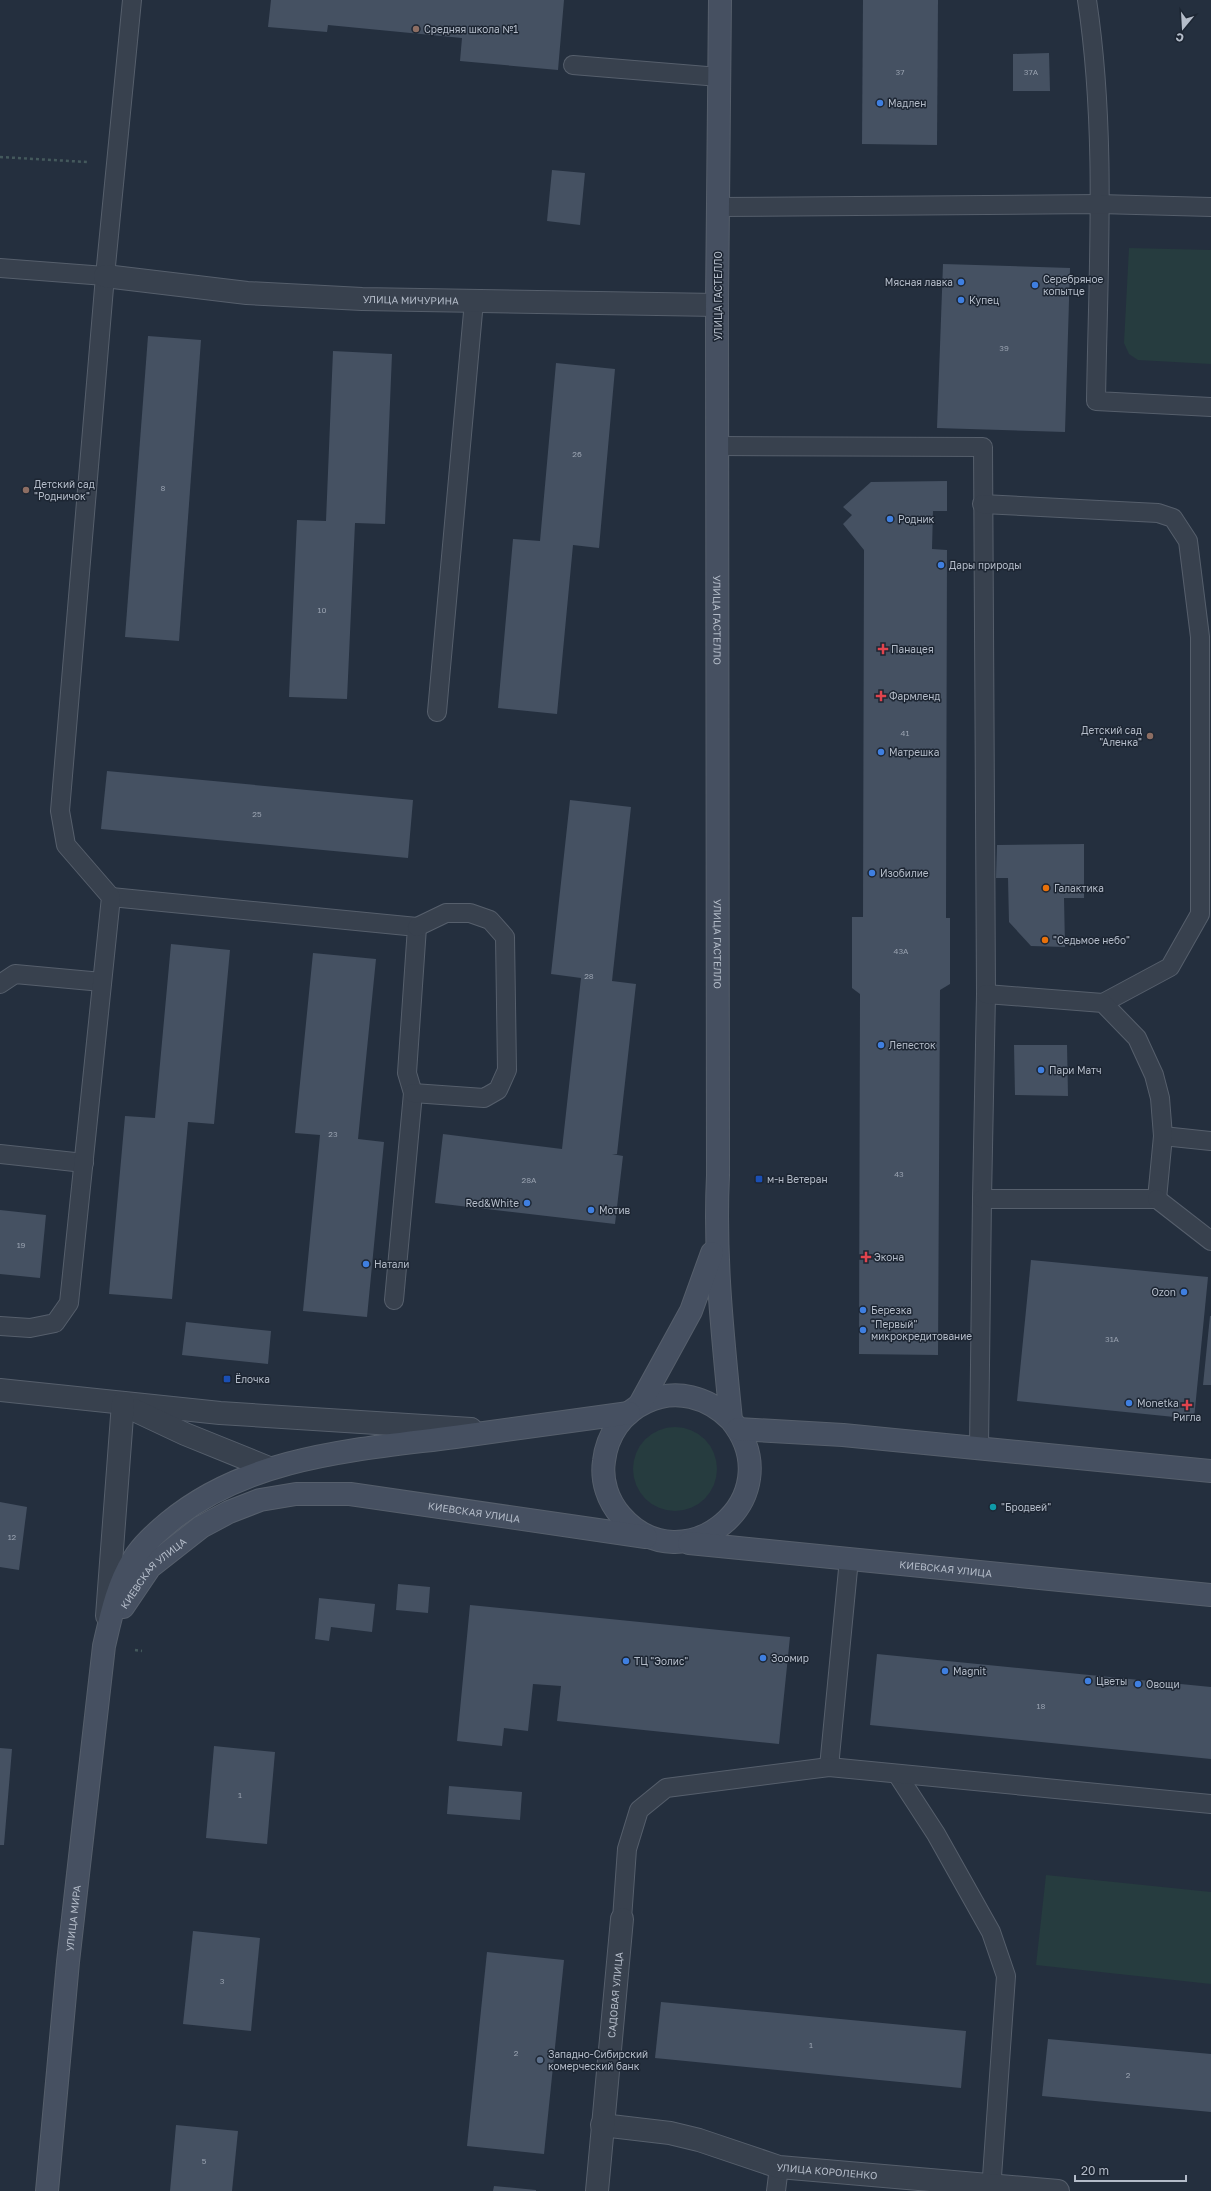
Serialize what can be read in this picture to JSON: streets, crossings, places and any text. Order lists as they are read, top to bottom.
{
  "streets": {
    "main road": ["УЛИЦА ГАСТЕЛЛО", "КИЕВСКАЯ УЛИЦА", "УЛИЦА МИРА"],
    "street": ["УЛИЦА МИЧУРИНА", "САДОВАЯ УЛИЦА", "УЛИЦА КОРОЛЕНКО"]
  },
  "crossings": [
    ["УЛИЦА ГАСТЕЛЛО", "УЛИЦА МИЧУРИНА"],
    ["КИЕВСКАЯ УЛИЦА", "УЛИЦА МИРА"],
    ["САДОВАЯ УЛИЦА", "УЛИЦА КОРОЛЕНКО"]
  ],
  "places": {
    "other": [
      "Средняя школа №1",
      "Мадлен",
      "Мясная лавка",
      "Серебряное копытце",
      "Купец",
      "Детский сад \"Родничок\"",
      "Родник",
      "Дары природы",
      "Детский сад \"Аленка\"",
      "Матрешка",
      "Изобилие",
      "Галактика",
      "\"Седьмое небо\"",
      "Лепесток",
      "Пари Матч",
      "Red&White",
      "Мотив",
      "Натали",
      "Ozon",
      "Березка",
      "\"Первый\" микрокредитование",
      "Monetka",
      "\"Бродвей\"",
      "Зоомир",
      "ТЦ \"Эолис\"",
      "Magnit",
      "Цветы",
      "Овощи",
      "Западно-Сибирский комерческий банк"
    ],
    "health": [
      "Панацея",
      "Фармленд",
      "Экона",
      "Ригла"
    ],
    "transit": ["м-н Ветеран", "Ёлочка"]
  },
  "house_numbers": [
    "37",
    "37А",
    "39",
    "26",
    "8",
    "10",
    "41",
    "25",
    "43А",
    "28",
    "23",
    "43",
    "28А",
    "19",
    "31А",
    "12",
    "18",
    "1",
    "3",
    "1",
    "2",
    "2",
    "5"
  ],
  "scale_bar": "20 m",
  "north": "bottom"
}
